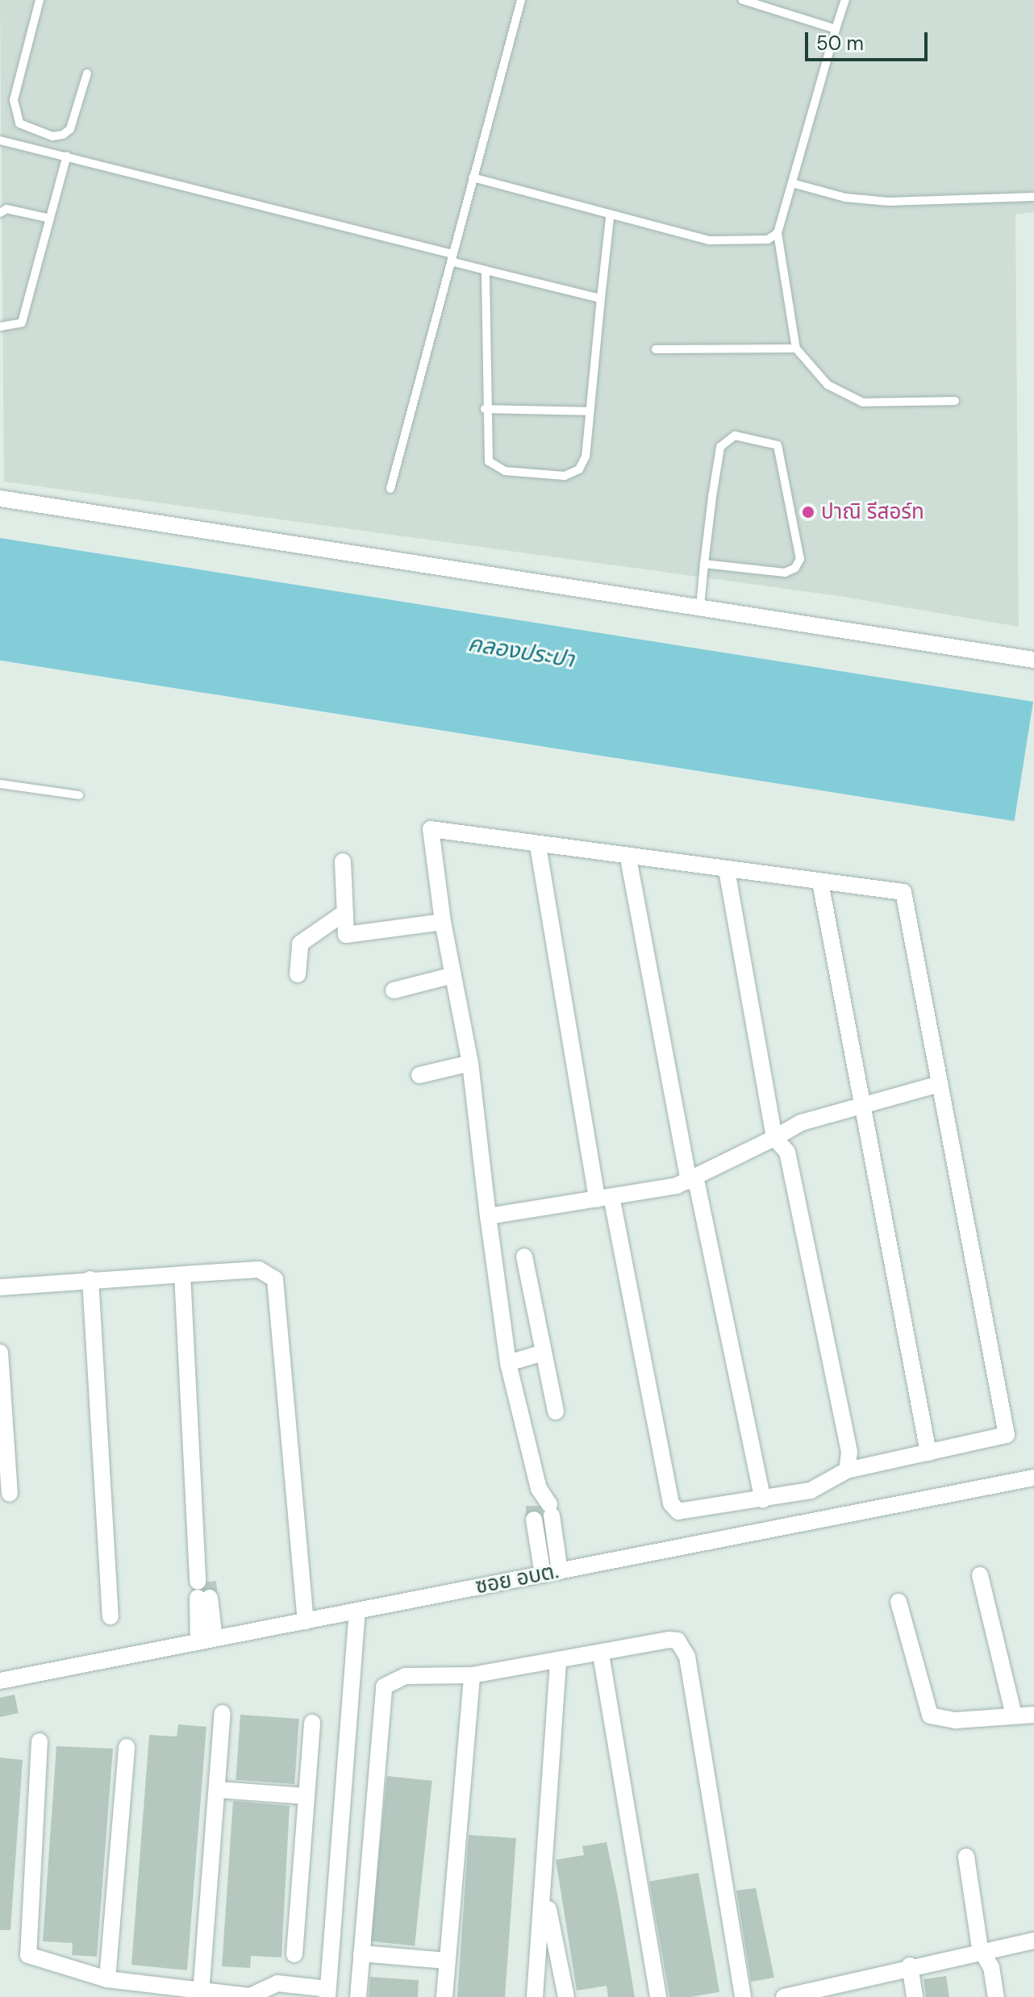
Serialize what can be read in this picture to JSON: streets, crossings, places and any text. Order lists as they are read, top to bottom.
{
  "streets": {
    "street": ["ซอย อบต."]
  },
  "water": ["คลองประปา"],
  "places": ["ปาณิ รีสอร์ท"],
  "scale_bar": "50 m"
}
